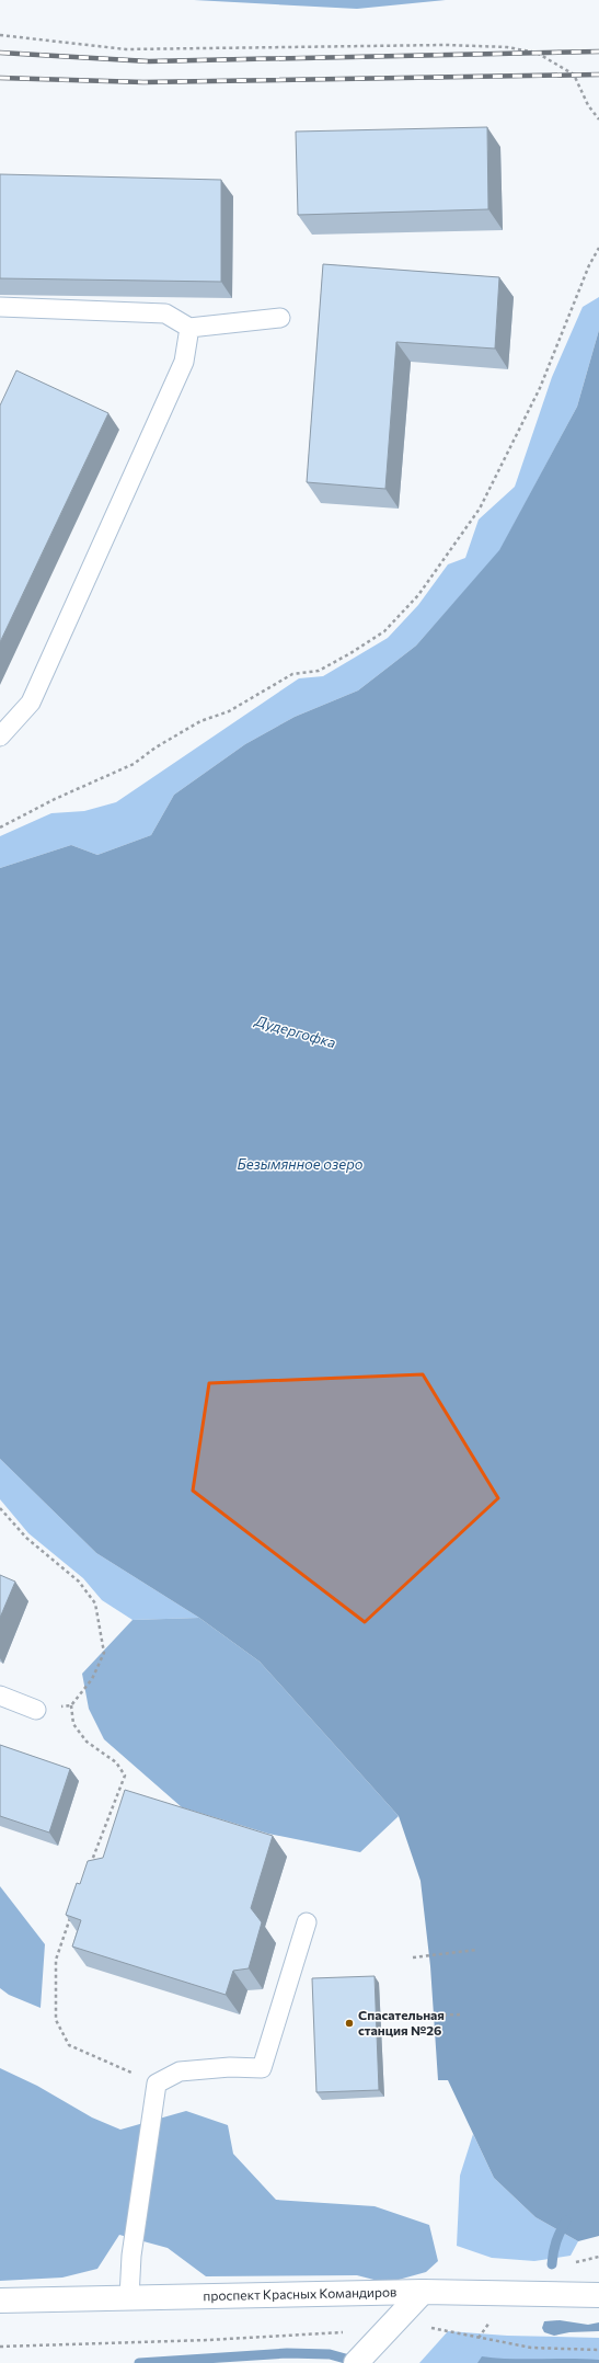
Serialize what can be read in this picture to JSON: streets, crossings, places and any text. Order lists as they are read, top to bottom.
{
  "streets": {
    "street": ["проспект Красных Командиров"]
  },
  "water": ["Дудергофка", "Безымянное озеро"],
  "places": ["Спасательная станция №26"]
}
